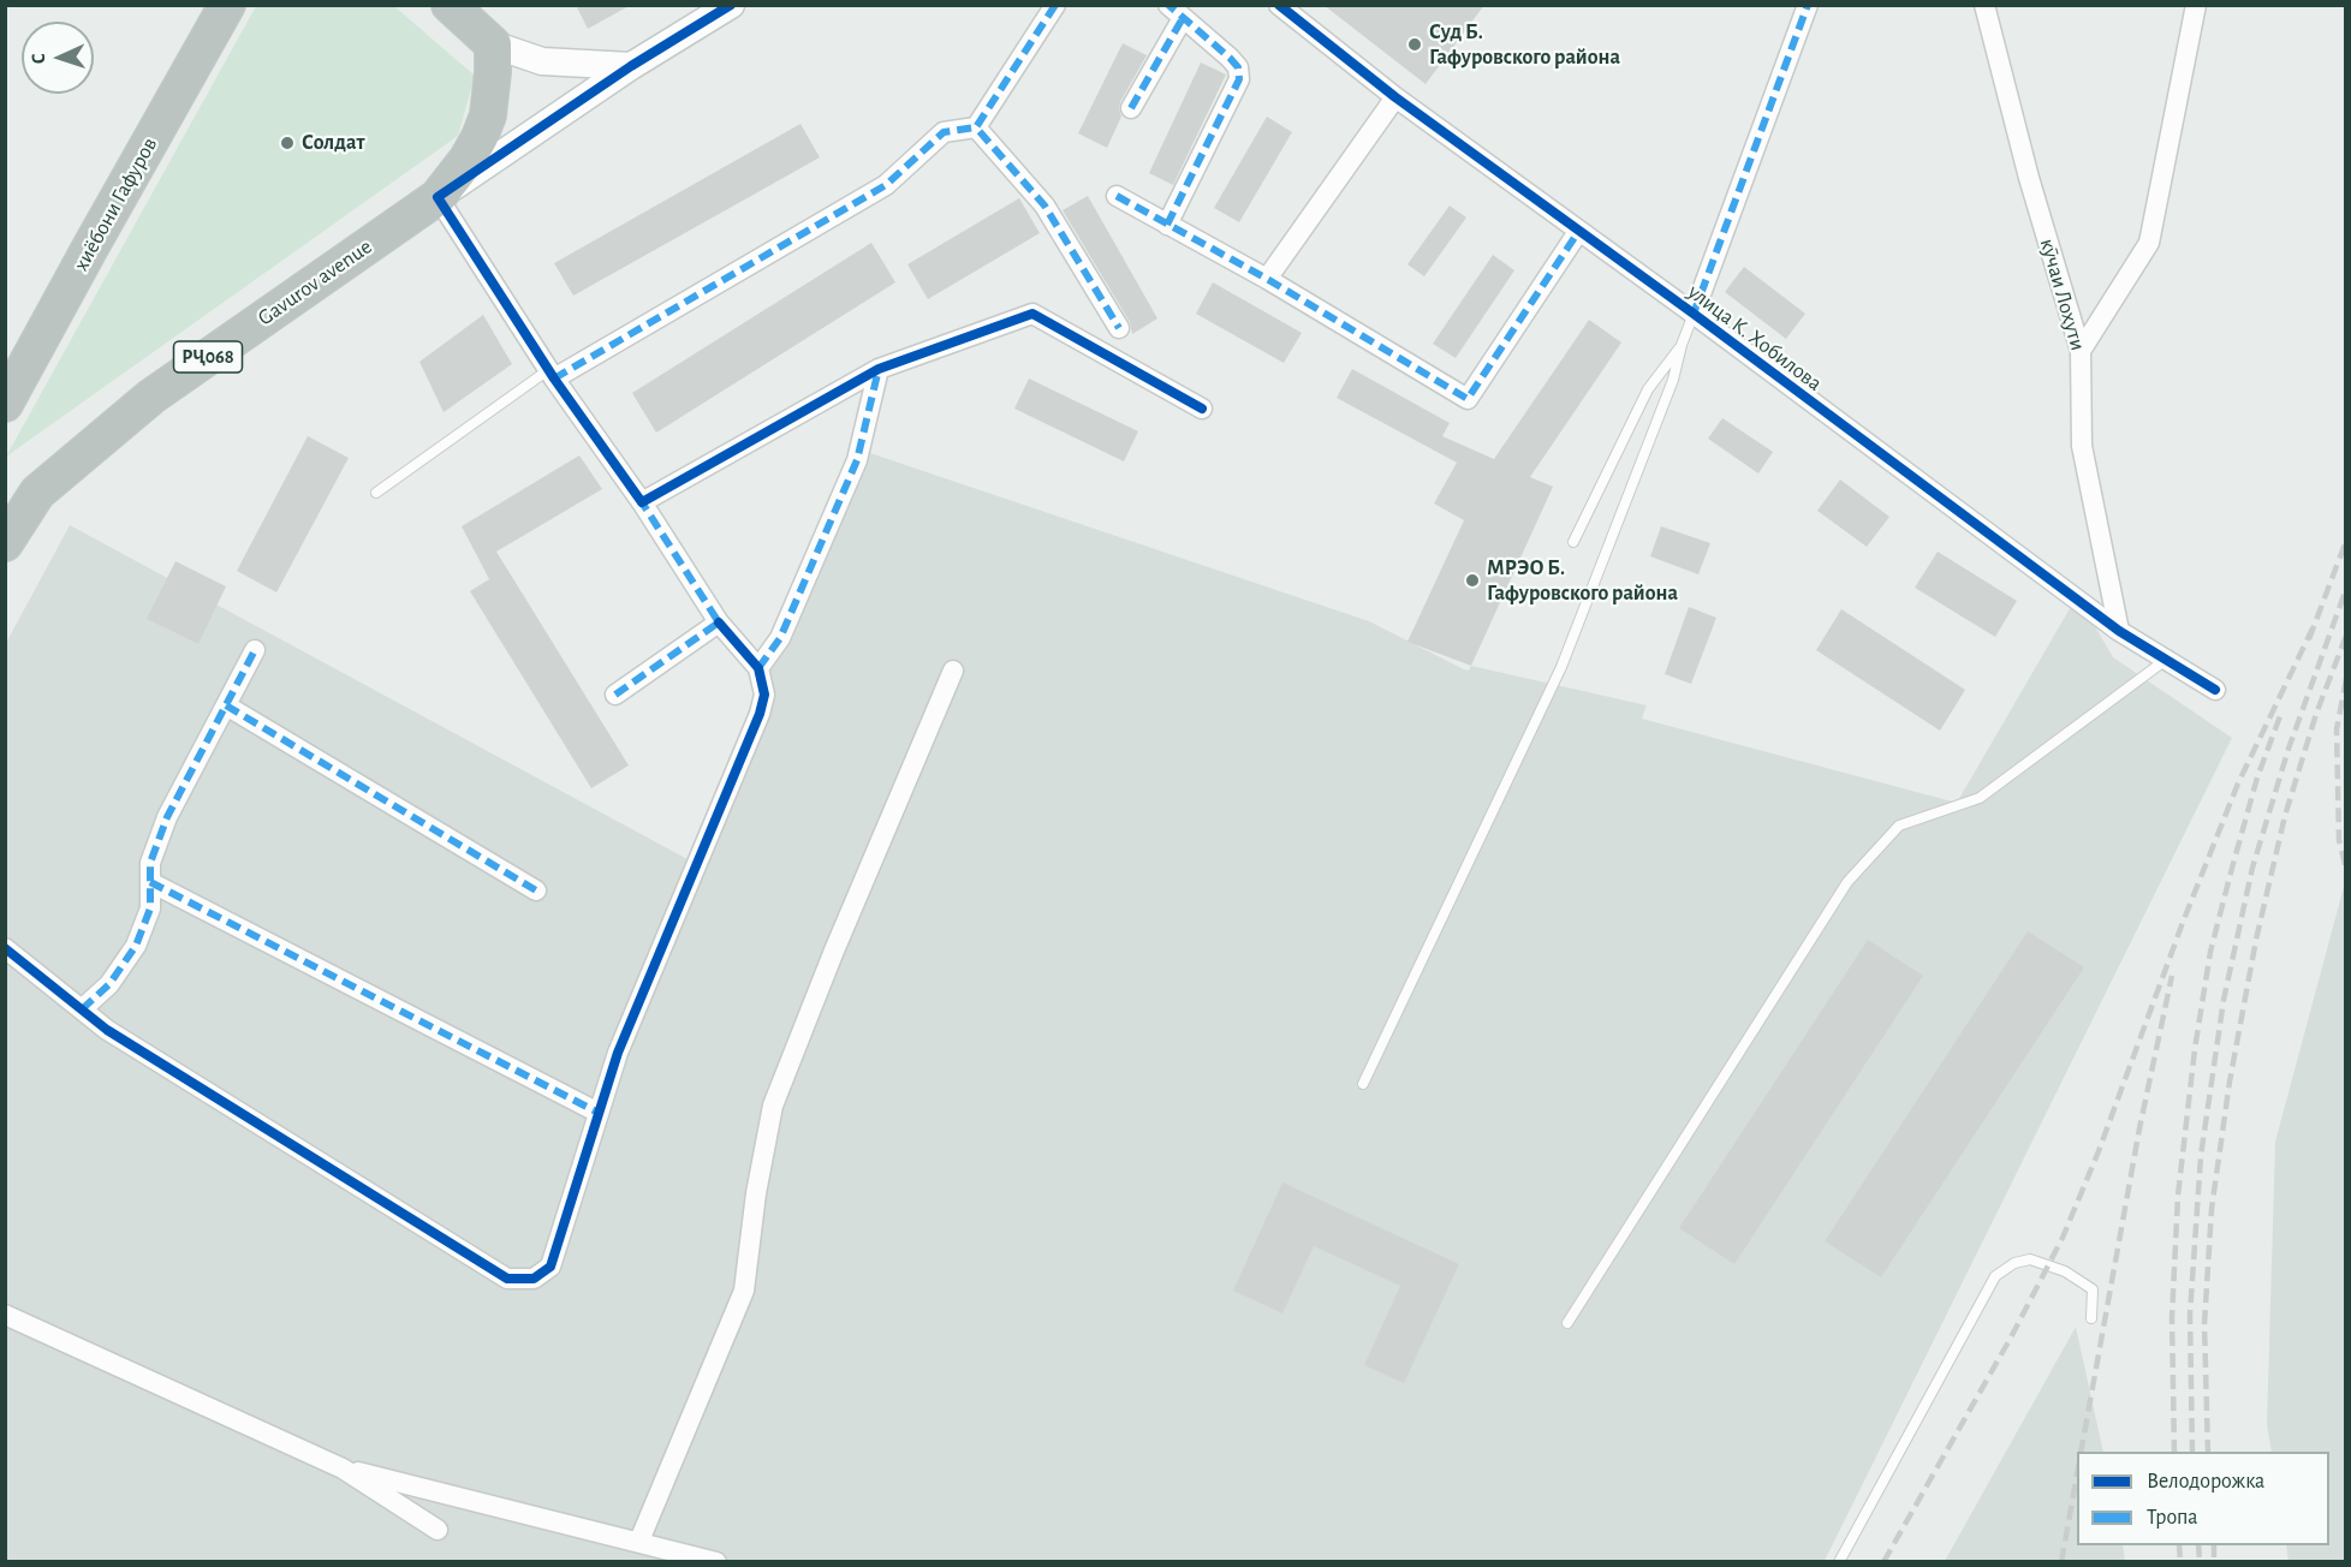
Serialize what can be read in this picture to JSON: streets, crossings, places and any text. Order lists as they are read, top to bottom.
{
  "streets": {
    "highway": ["хиёбони Гафуров", "Gavurov avenue", "РҶ068"],
    "street": ["кӯчаи Лоҳути", "улица К. Хобилова"]
  },
  "crossings": [
    ["Gavurov avenue", "РҶ068"],
    ["кӯчаи Лоҳути", "улица К. Хобилова"]
  ],
  "places": ["Суд Б. Гафуровского района", "Солдат", "МРЭО Б. Гафуровского района"],
  "legend": ["Велодорожка", "Тропа"],
  "north": "left"
}
